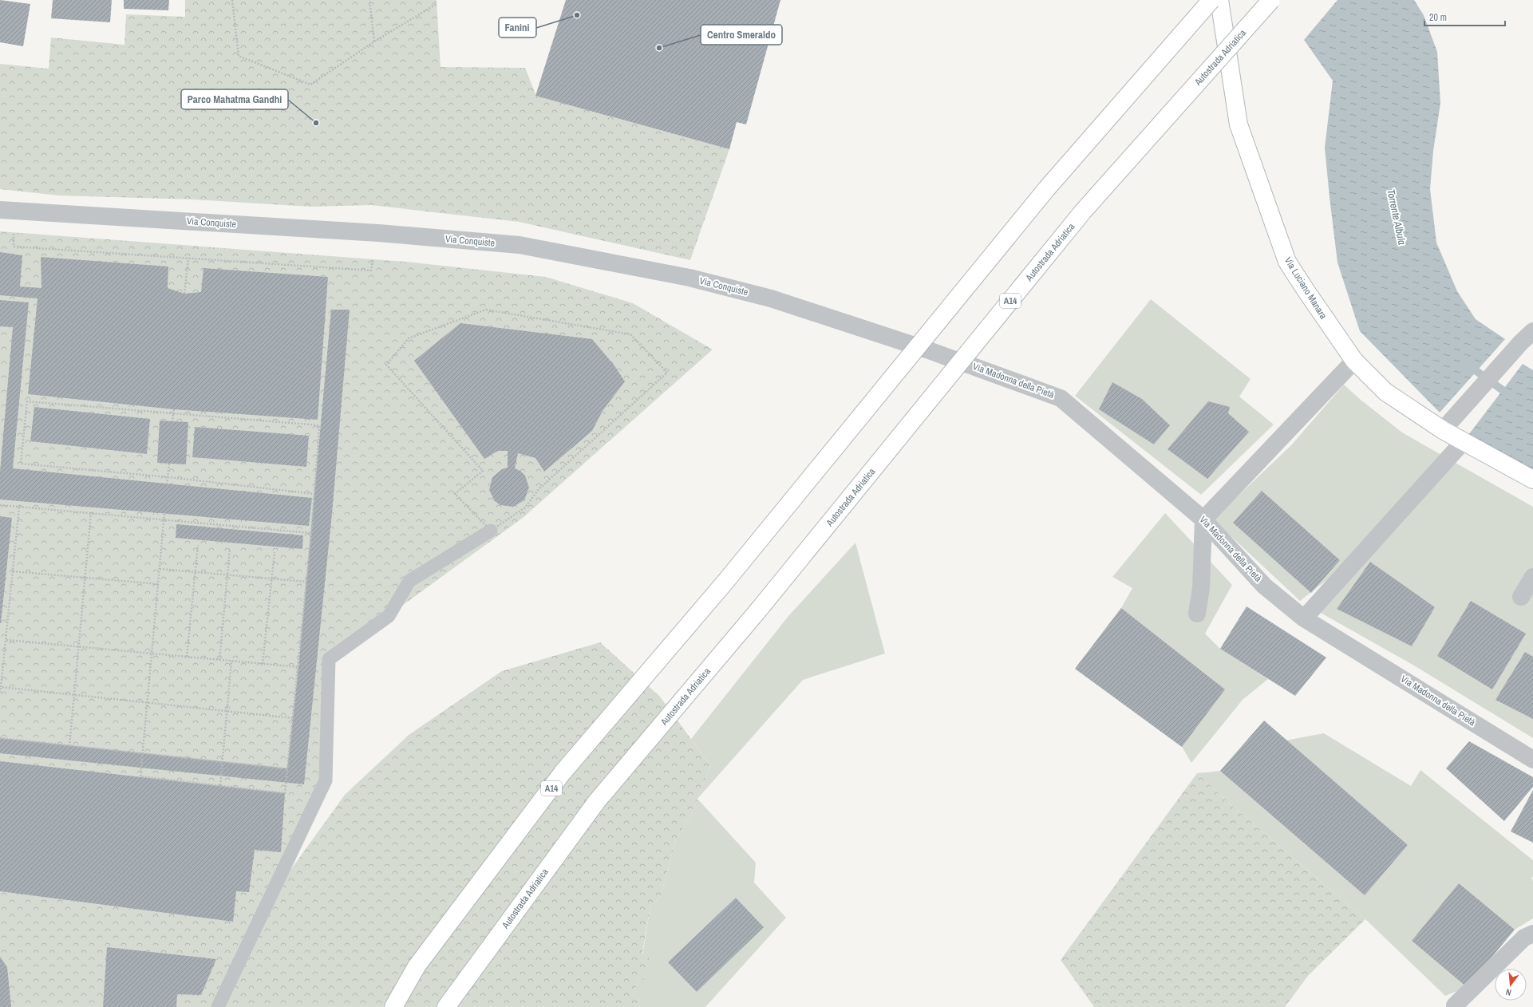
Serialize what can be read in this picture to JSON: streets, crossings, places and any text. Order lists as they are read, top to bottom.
{
  "streets": {
    "main road": ["Autostrada Adriatica", "Via Luciano Manara", "A14"],
    "street": ["Via Conquiste", "Via Madonna della Pietà"]
  },
  "crossings": [
    ["Via Conquiste", "Via Madonna della Pietà"]
  ],
  "water": ["Torrente Albula"],
  "places": ["Fanini", "Centro Smeraldo", "Parco Mahatma Gandhi"],
  "scale_bar": "20 m",
  "north": "bottom"
}
